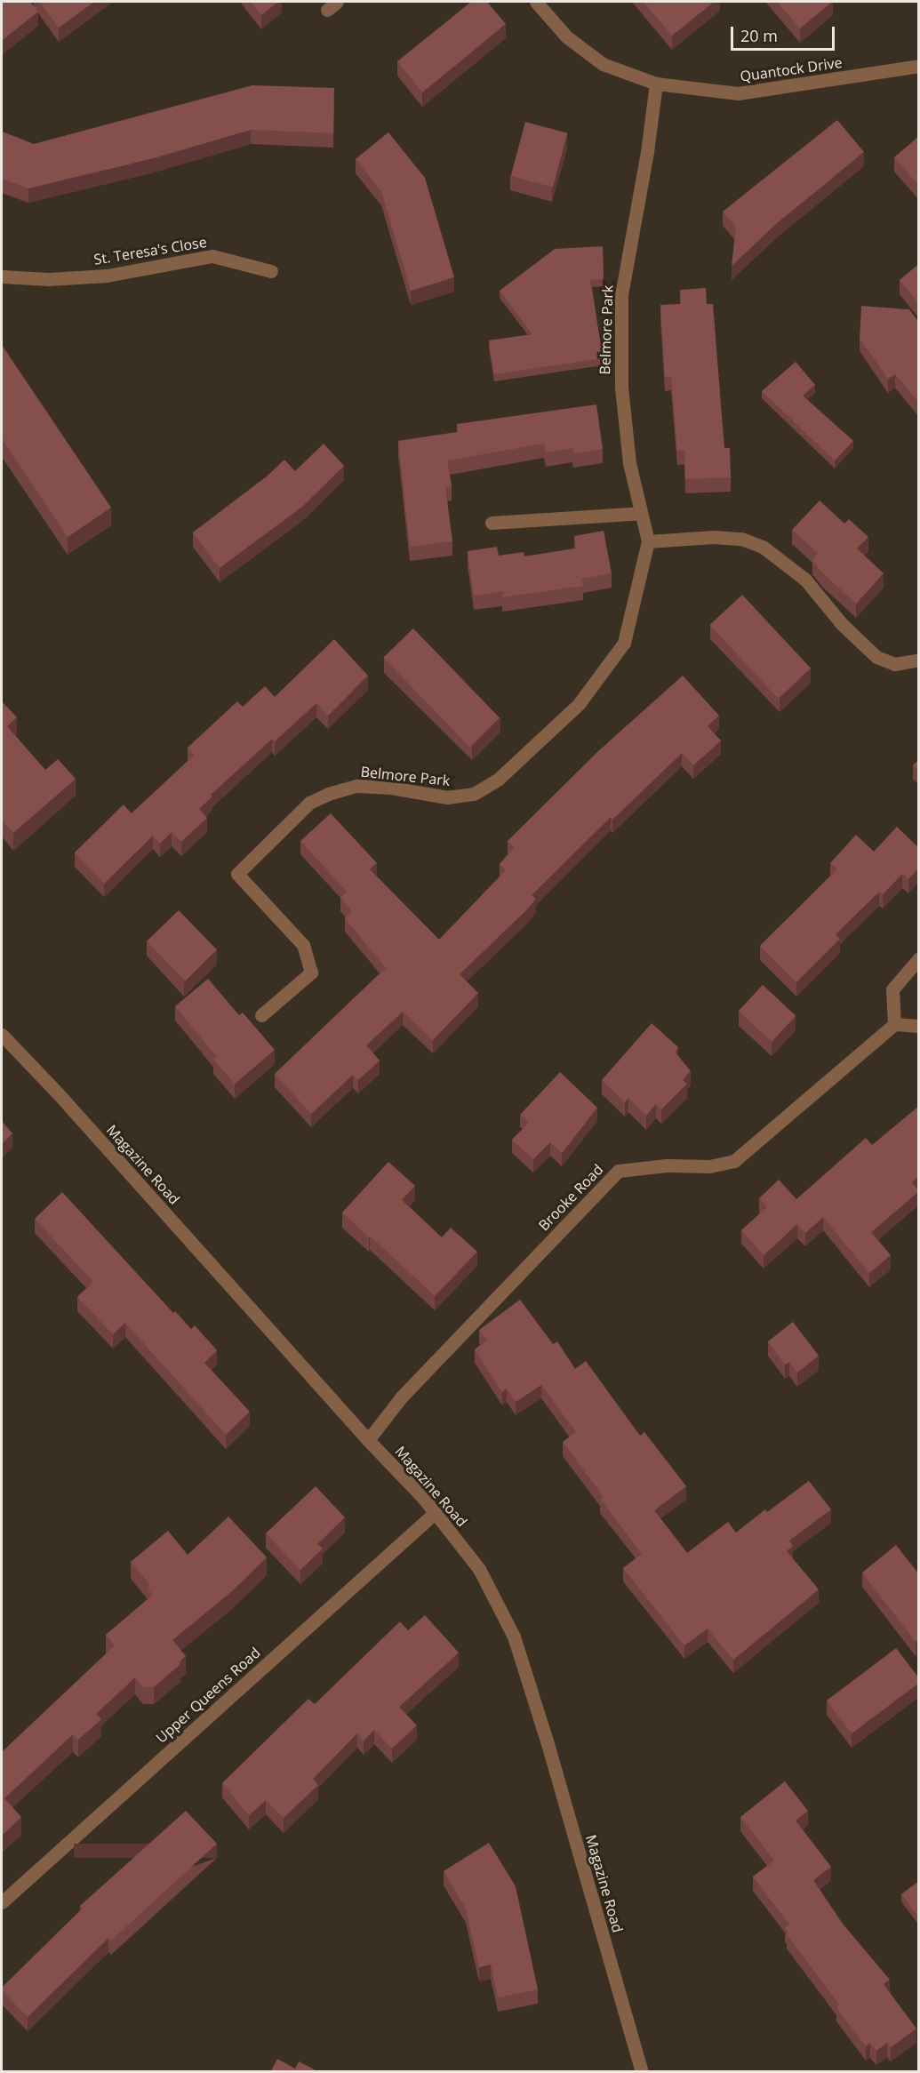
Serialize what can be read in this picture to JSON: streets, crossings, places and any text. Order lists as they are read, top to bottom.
{
  "streets": {
    "street": [
      "Quantock Drive",
      "St. Teresa's Close",
      "Belmore Park",
      "Magazine Road",
      "Brooke Road",
      "Upper Queens Road"
    ]
  },
  "crossings": [
    ["Quantock Drive", "Belmore Park"],
    ["Magazine Road", "Brooke Road"],
    ["Magazine Road", "Upper Queens Road"]
  ],
  "scale_bar": "20 m"
}
